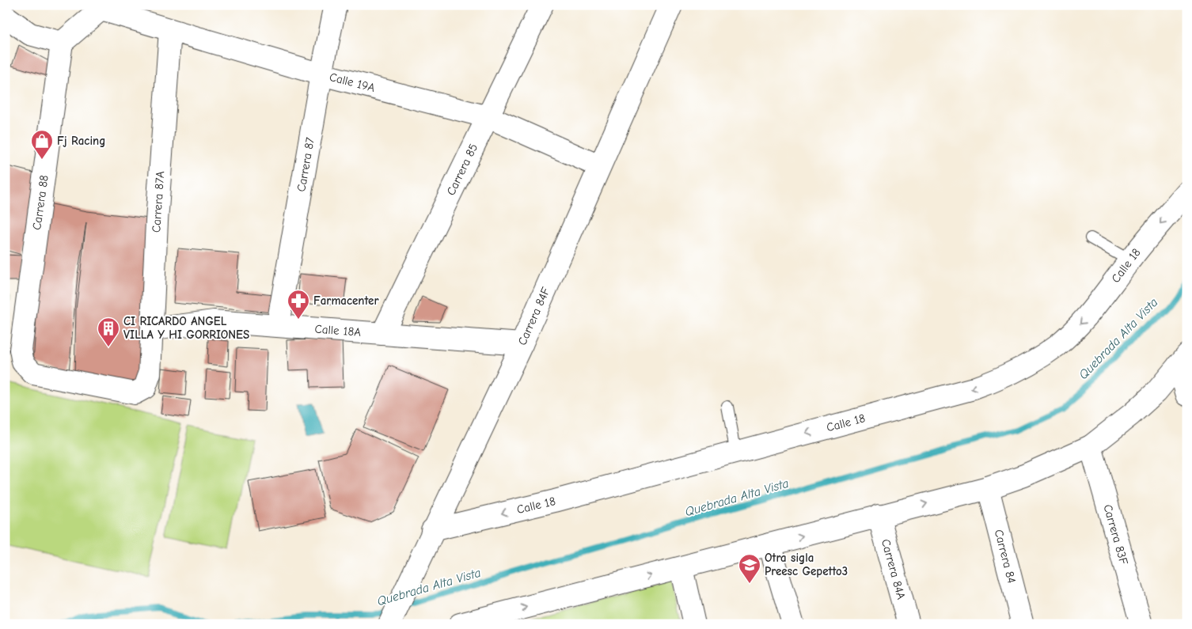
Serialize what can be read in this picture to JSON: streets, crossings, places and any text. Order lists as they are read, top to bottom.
{
  "streets": {
    "street": [
      "Calle 19A",
      "Carrera 87",
      "Carrera 85",
      "Carrera 87A",
      "Carrera 88",
      "Calle 18",
      "Carrera 84F",
      "Calle 18A",
      "Carrera 83F",
      "Carrera 84",
      "Carrera 84A"
    ]
  },
  "crossings": [
    ["Calle 19A", "Carrera 87"],
    ["Calle 19A", "Carrera 85"],
    ["Calle 19A", "Carrera 87A"],
    ["Calle 19A", "Carrera 84F"],
    ["Carrera 87", "Calle 18A"],
    ["Carrera 85", "Calle 18A"],
    ["Carrera 87A", "Carrera 88"],
    ["Carrera 87A", "Calle 18A"],
    ["Calle 18", "Carrera 84F"],
    ["Carrera 84F", "Calle 18A"]
  ],
  "water": ["Quebrada Alta Vista"],
  "places": {
    "shop": ["Fj Racing"],
    "pharmacy": ["Farmacenter"],
    "building": ["CI RICARDO ANGEL VILLA Y HI GORRIONES"],
    "school or university": ["Otra sigla Preesc Gepetto3"]
  }
}
